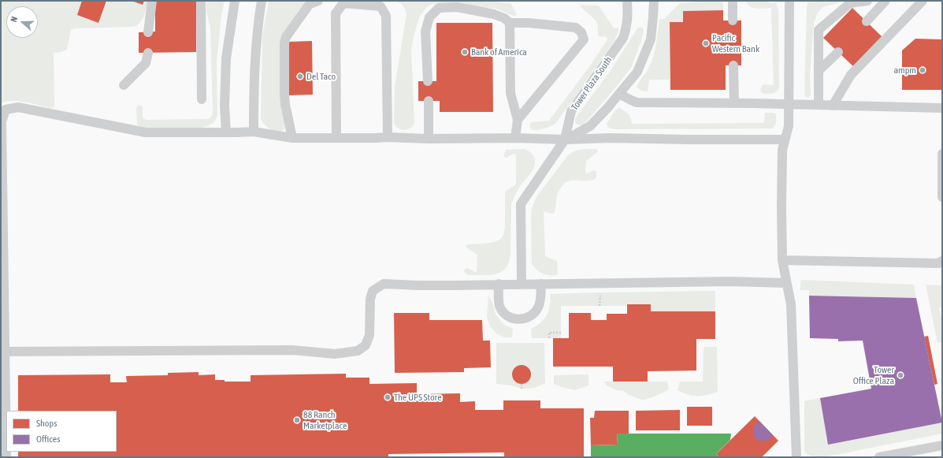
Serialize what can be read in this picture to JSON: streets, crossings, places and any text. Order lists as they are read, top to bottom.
{
  "streets": {
    "lane": ["Tower Plaza South"]
  },
  "places": [
    "Pacific Western Bank",
    "Bank of America",
    "ampm",
    "Del Taco",
    "Tower Office Plaza",
    "The UPS Store",
    "88 Ranch Marketplace"
  ],
  "legend": ["Shops", "Offices"],
  "north": "left"
}
